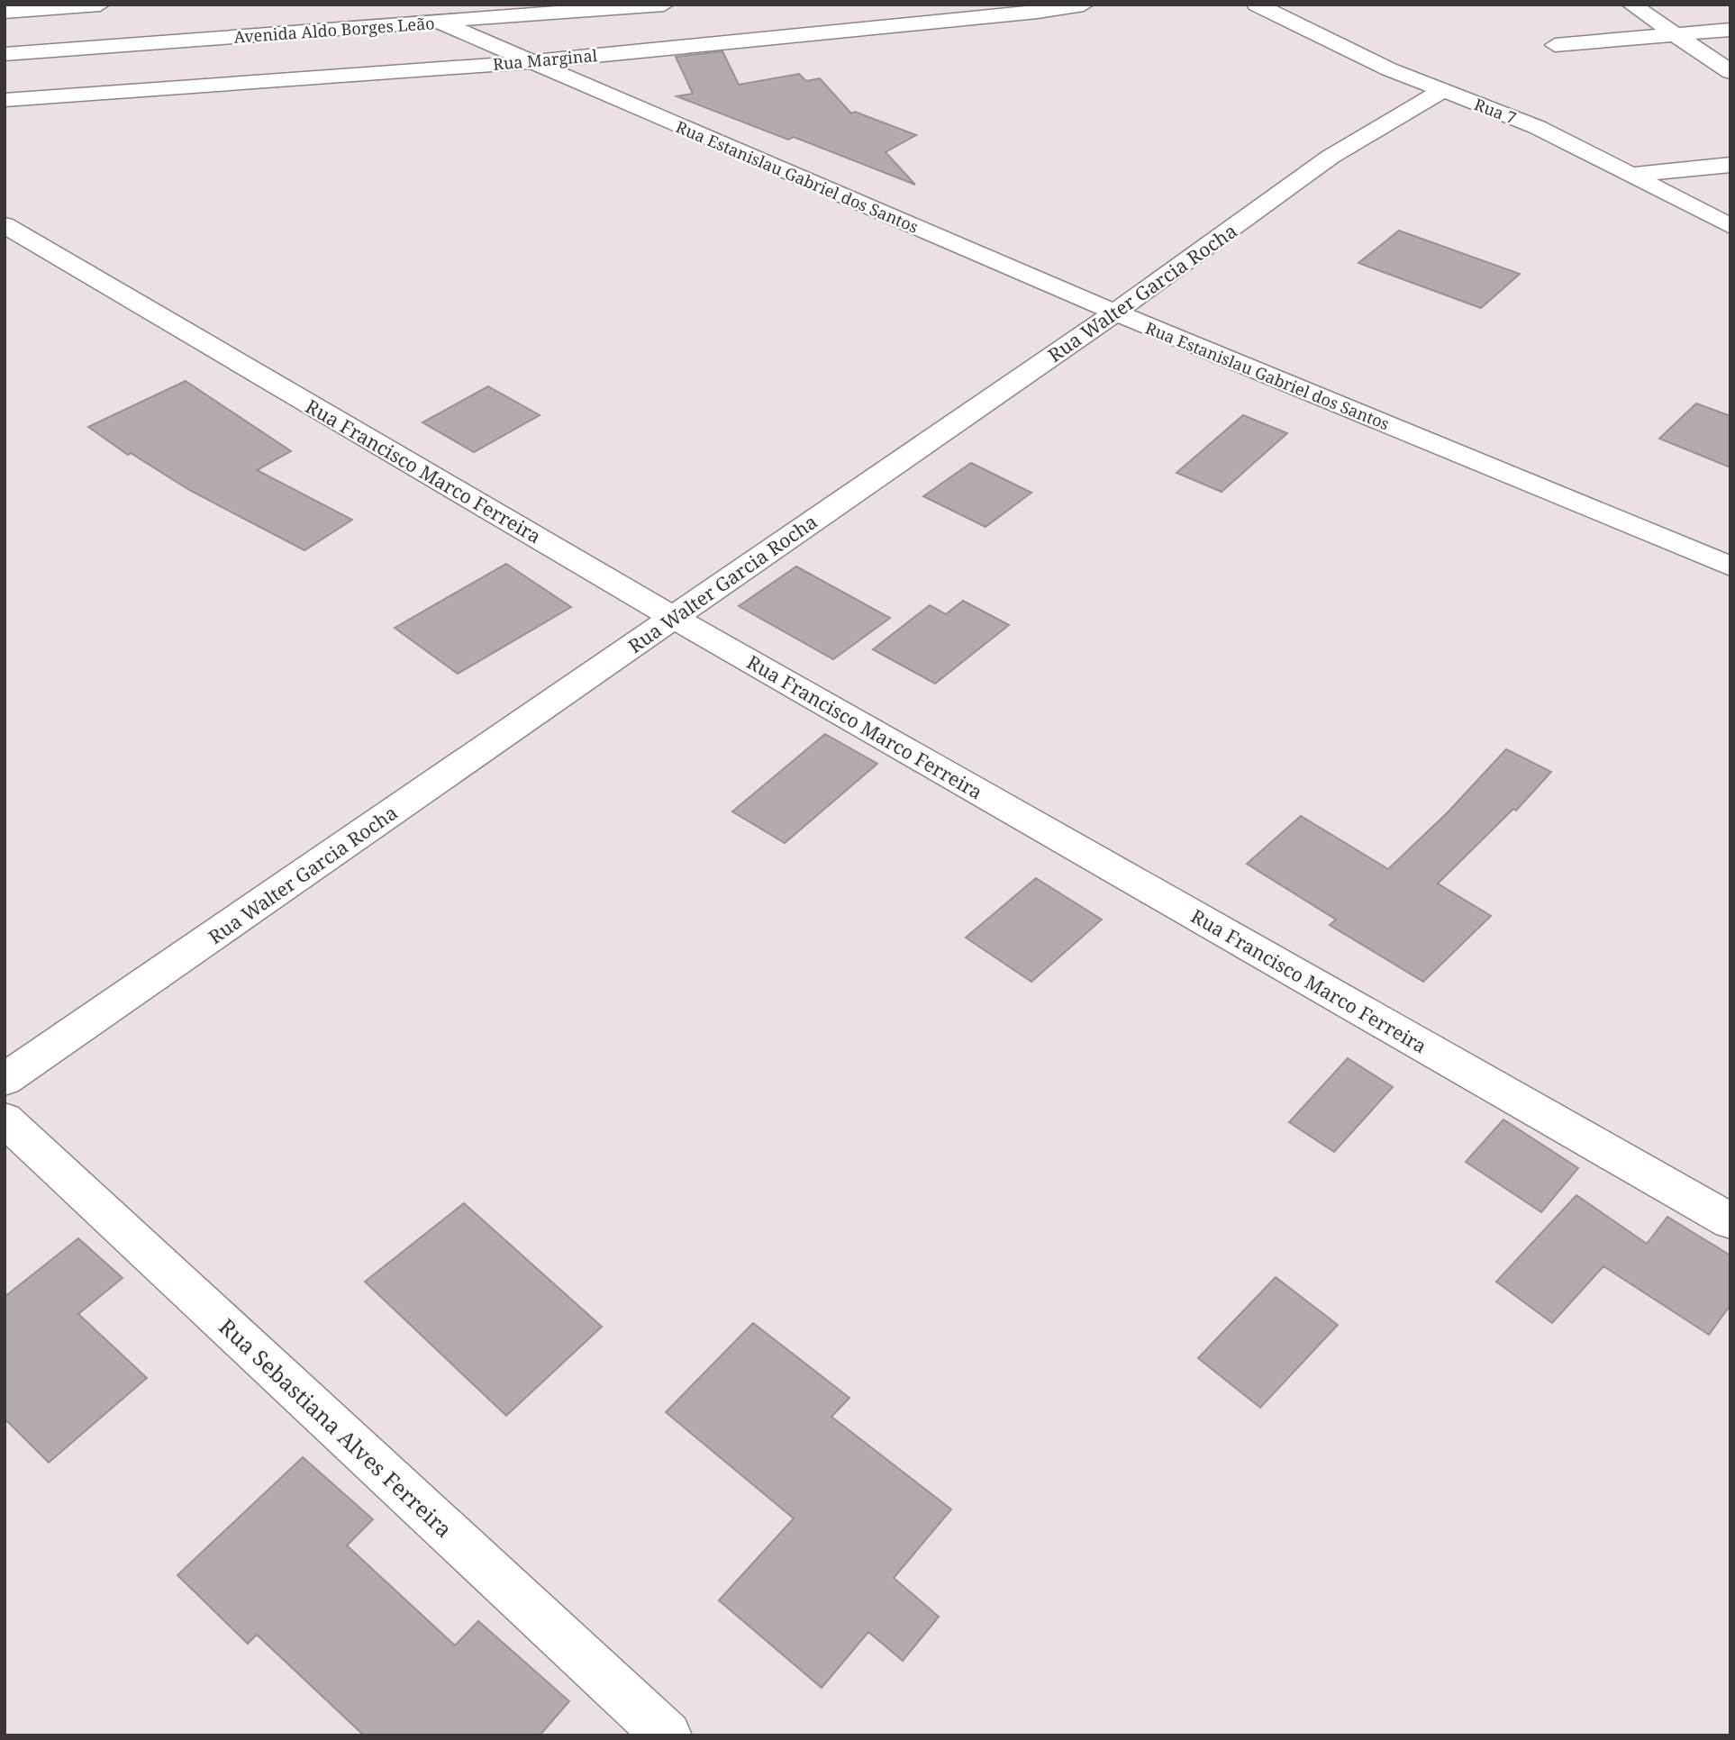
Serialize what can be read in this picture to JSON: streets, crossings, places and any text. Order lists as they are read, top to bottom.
{
  "streets": {
    "street": [
      "Avenida Aldo Borges Leão",
      "Rua Marginal",
      "Rua 7",
      "Rua Estanislau Gabriel dos Santos",
      "Rua Walter Garcia Rocha",
      "Rua Francisco Marco Ferreira",
      "Rua Sebastiana Alves Ferreira"
    ]
  },
  "crossings": [
    ["Avenida Aldo Borges Leão", "Rua Estanislau Gabriel dos Santos"],
    ["Rua Marginal", "Rua Estanislau Gabriel dos Santos"],
    ["Rua 7", "Rua Walter Garcia Rocha"],
    ["Rua Estanislau Gabriel dos Santos", "Rua Walter Garcia Rocha"],
    ["Rua Walter Garcia Rocha", "Rua Francisco Marco Ferreira"]
  ]
}
